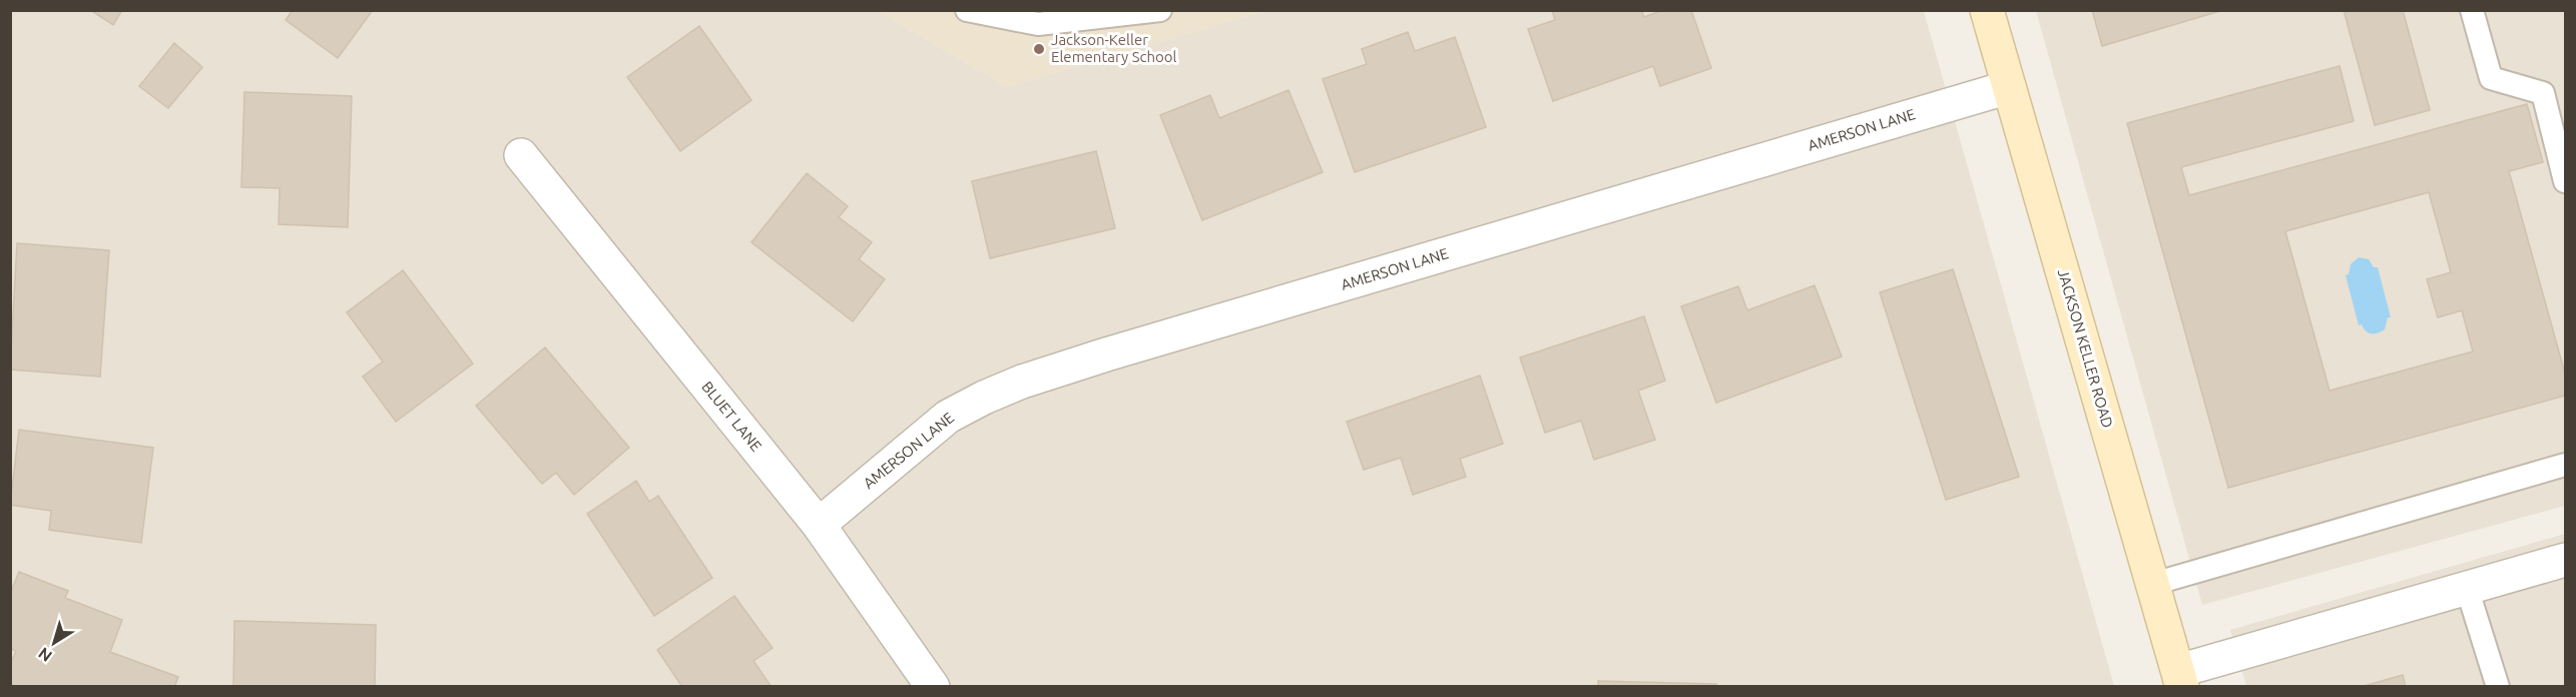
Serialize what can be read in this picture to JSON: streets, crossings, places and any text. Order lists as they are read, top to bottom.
{
  "streets": {
    "main road": ["JACKSON KELLER ROAD"],
    "street": ["AMERSON LANE", "BLUET LANE"]
  },
  "crossings": [
    ["AMERSON LANE", "JACKSON KELLER ROAD"],
    ["AMERSON LANE", "BLUET LANE"]
  ],
  "places": ["Jackson-Keller Elementary School"],
  "north": "bottom left"
}
